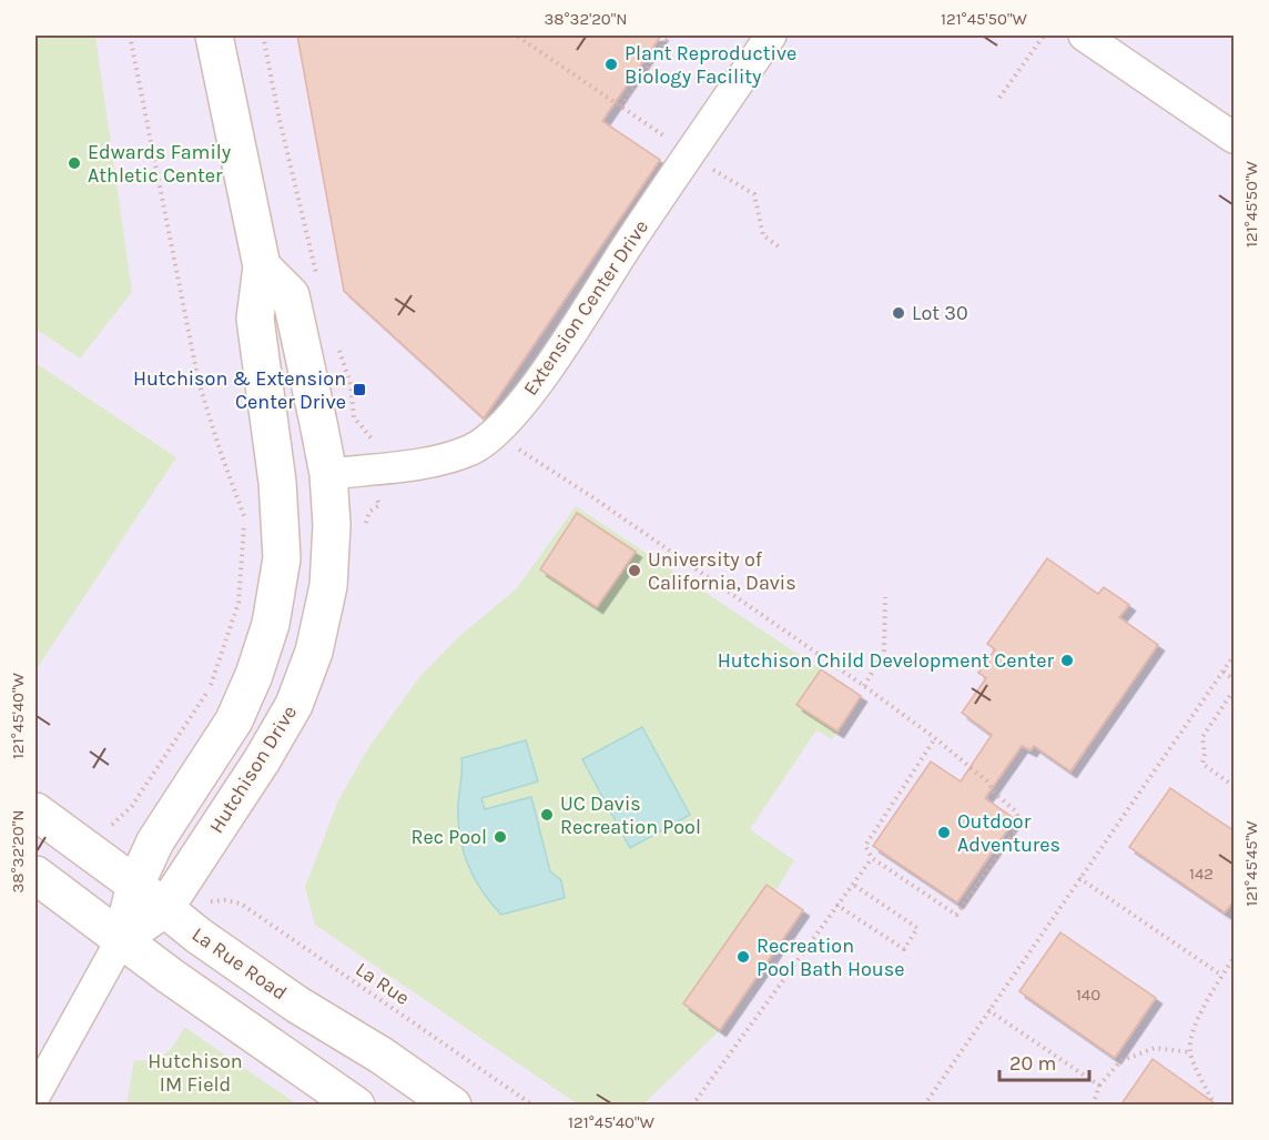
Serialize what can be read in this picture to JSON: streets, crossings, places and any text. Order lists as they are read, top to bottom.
{
  "streets": {
    "main road": ["Hutchison Drive", "La Rue Road"],
    "street": ["Extension Center Drive"],
    "path": ["La Rue"]
  },
  "crossings": [
    ["Extension Center Drive", "Hutchison Drive"],
    ["Hutchison Drive", "La Rue Road"]
  ],
  "parks": ["Hutchison IM Field"],
  "places": {
    "other": [
      "Plant Reproductive Biology Facility",
      "Edwards Family Athletic Center",
      "Lot 30",
      "University of California, Davis",
      "Hutchison Child Development Center",
      "UC Davis Recreation Pool",
      "Outdoor Adventures",
      "Rec Pool",
      "Recreation Pool Bath House"
    ],
    "transit": ["Hutchison & Extension Center Drive"]
  },
  "house_numbers": ["142", "140"],
  "scale_bar": "20 m",
  "coordinates": [
    "38°32'20\"N",
    "121°45'50\"W",
    "121°45'40\"W",
    "121°45'45\"W"
  ]
}
